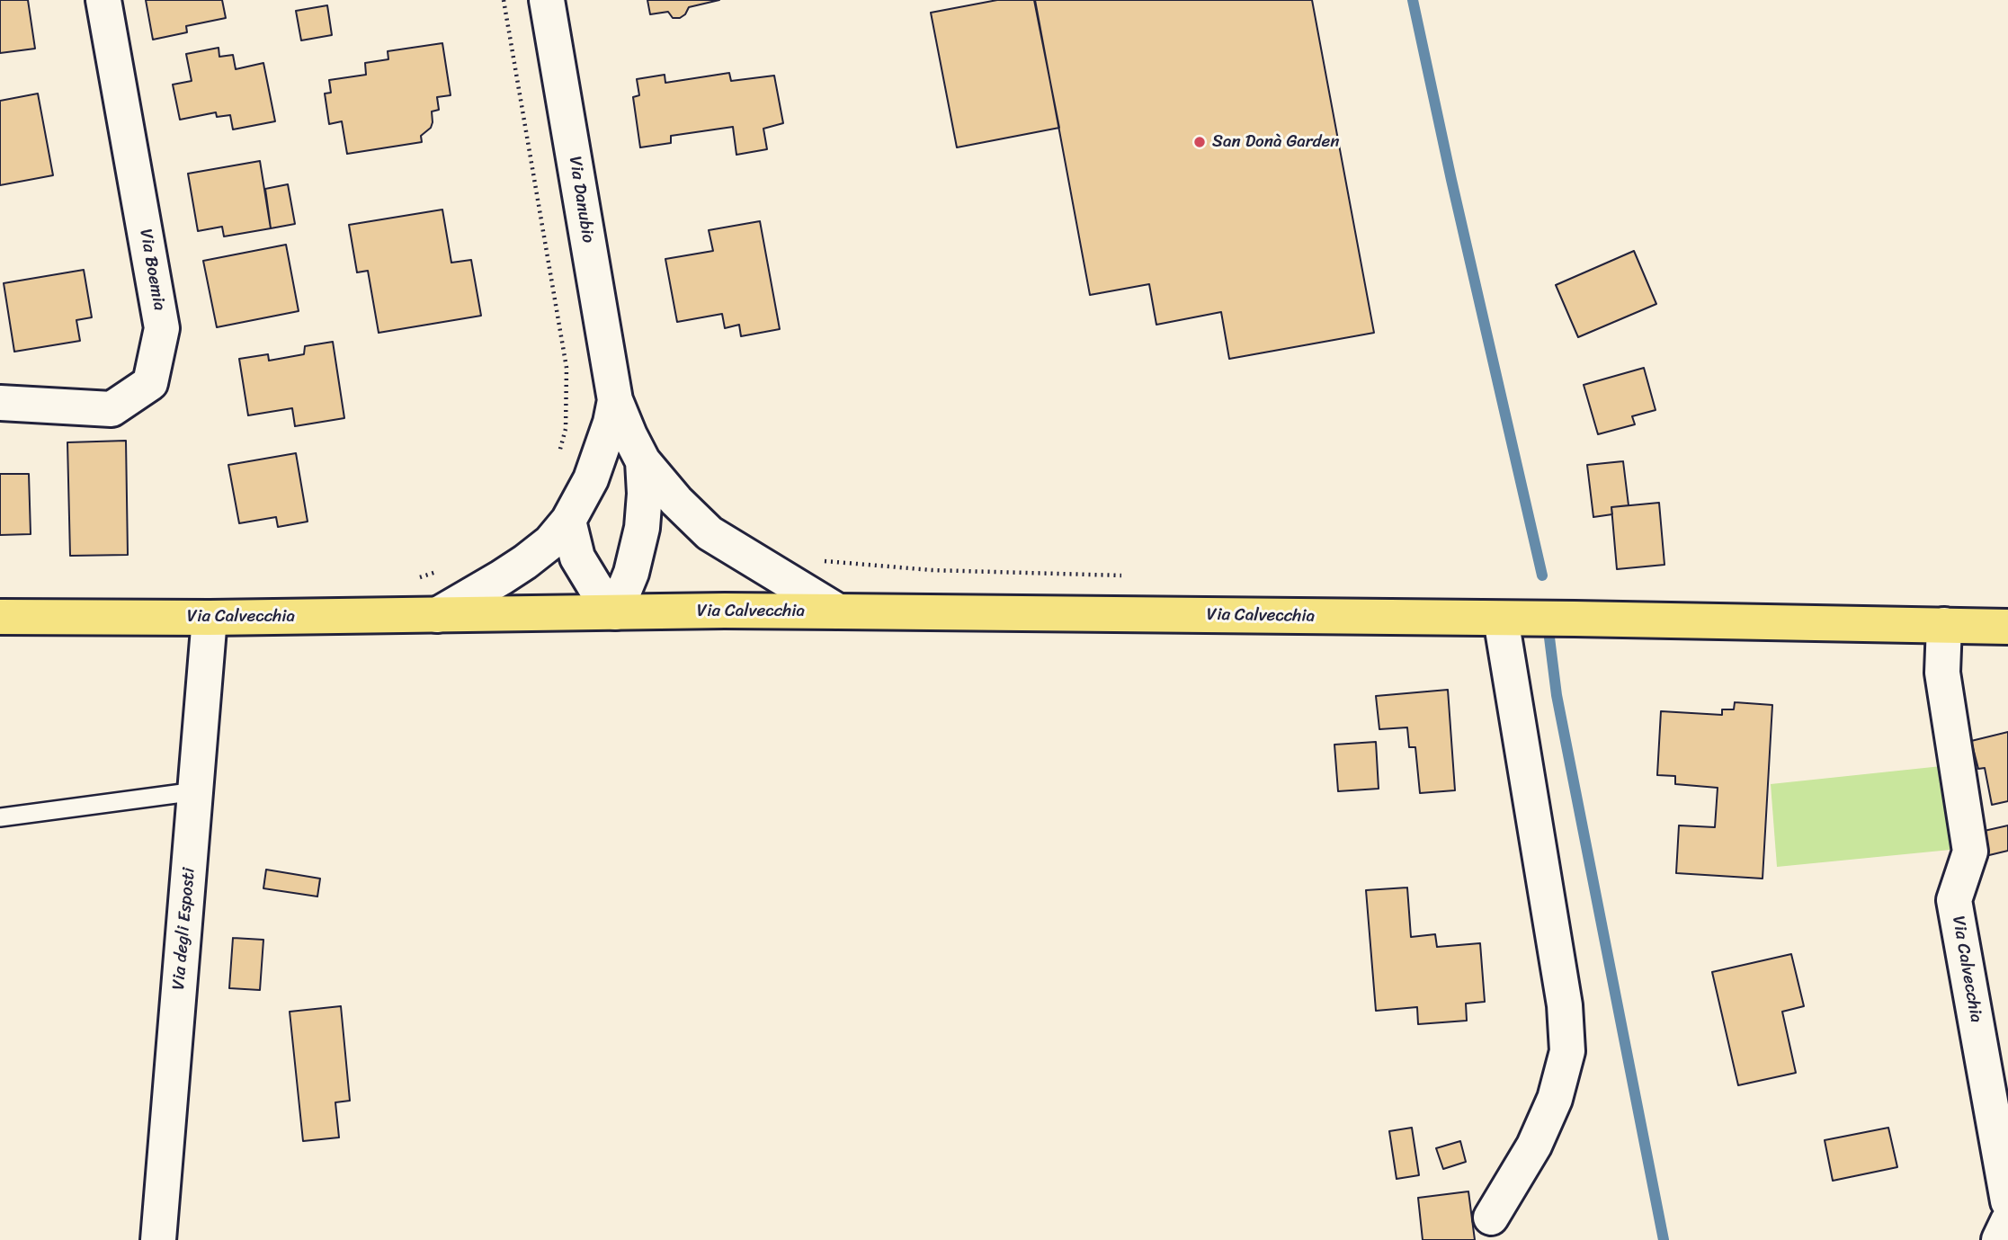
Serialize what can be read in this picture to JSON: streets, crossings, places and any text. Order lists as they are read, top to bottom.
{
  "streets": {
    "main road": ["Via Calvecchia"],
    "street": ["Via Danubio", "Via Boemia", "Via degli Esposti"]
  },
  "crossings": [
    ["Via Danubio", "Via Calvecchia"],
    ["Via Calvecchia", "Via degli Esposti"]
  ],
  "places": ["San Donà Garden"]
}
